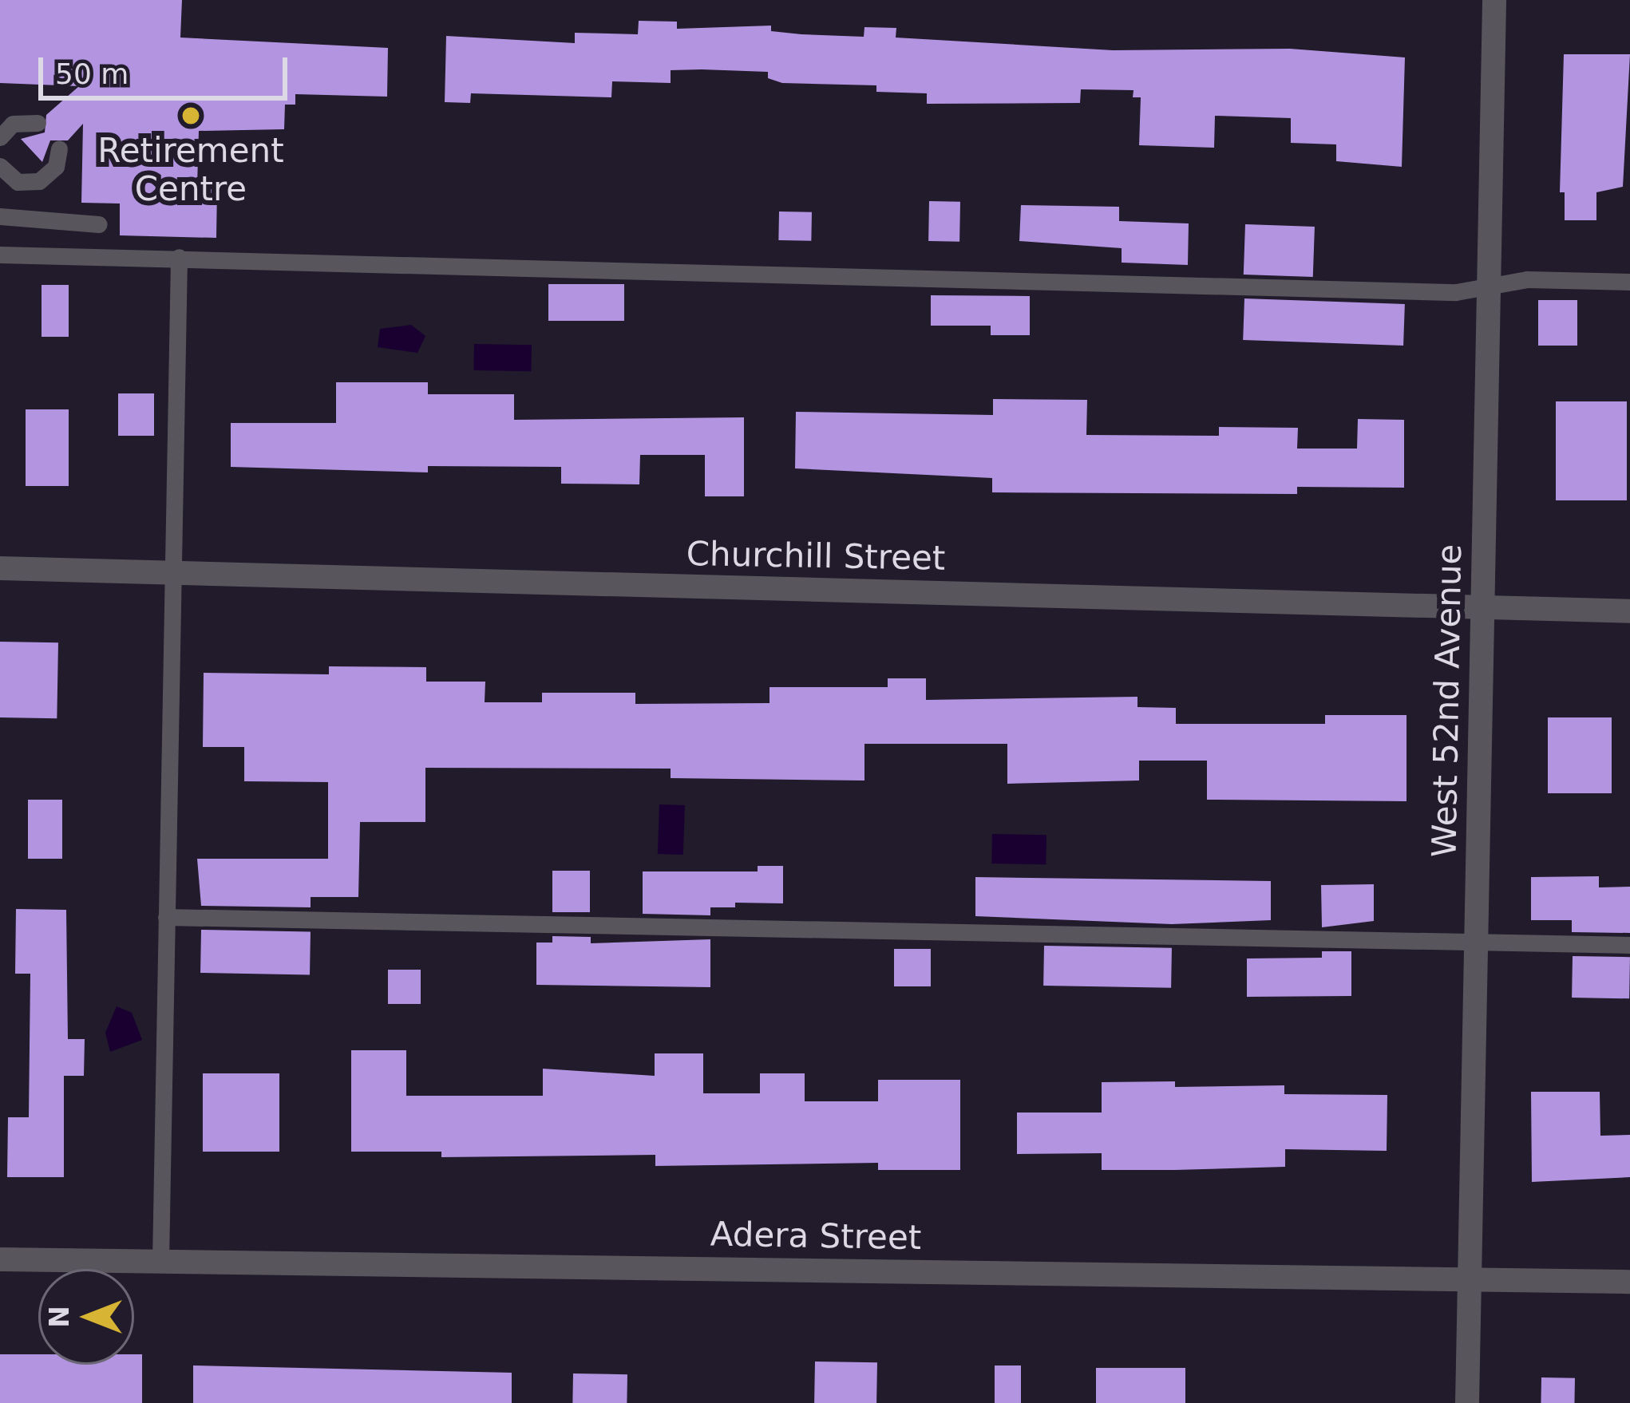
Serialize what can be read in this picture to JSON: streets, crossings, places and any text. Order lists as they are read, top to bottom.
{
  "streets": {
    "street": ["Churchill Street", "West 52nd Avenue", "Adera Street"]
  },
  "crossings": [
    ["Churchill Street", "West 52nd Avenue"],
    ["West 52nd Avenue", "Adera Street"]
  ],
  "places": ["Retirement Centre"],
  "scale_bar": "50 m",
  "north": "left"
}
